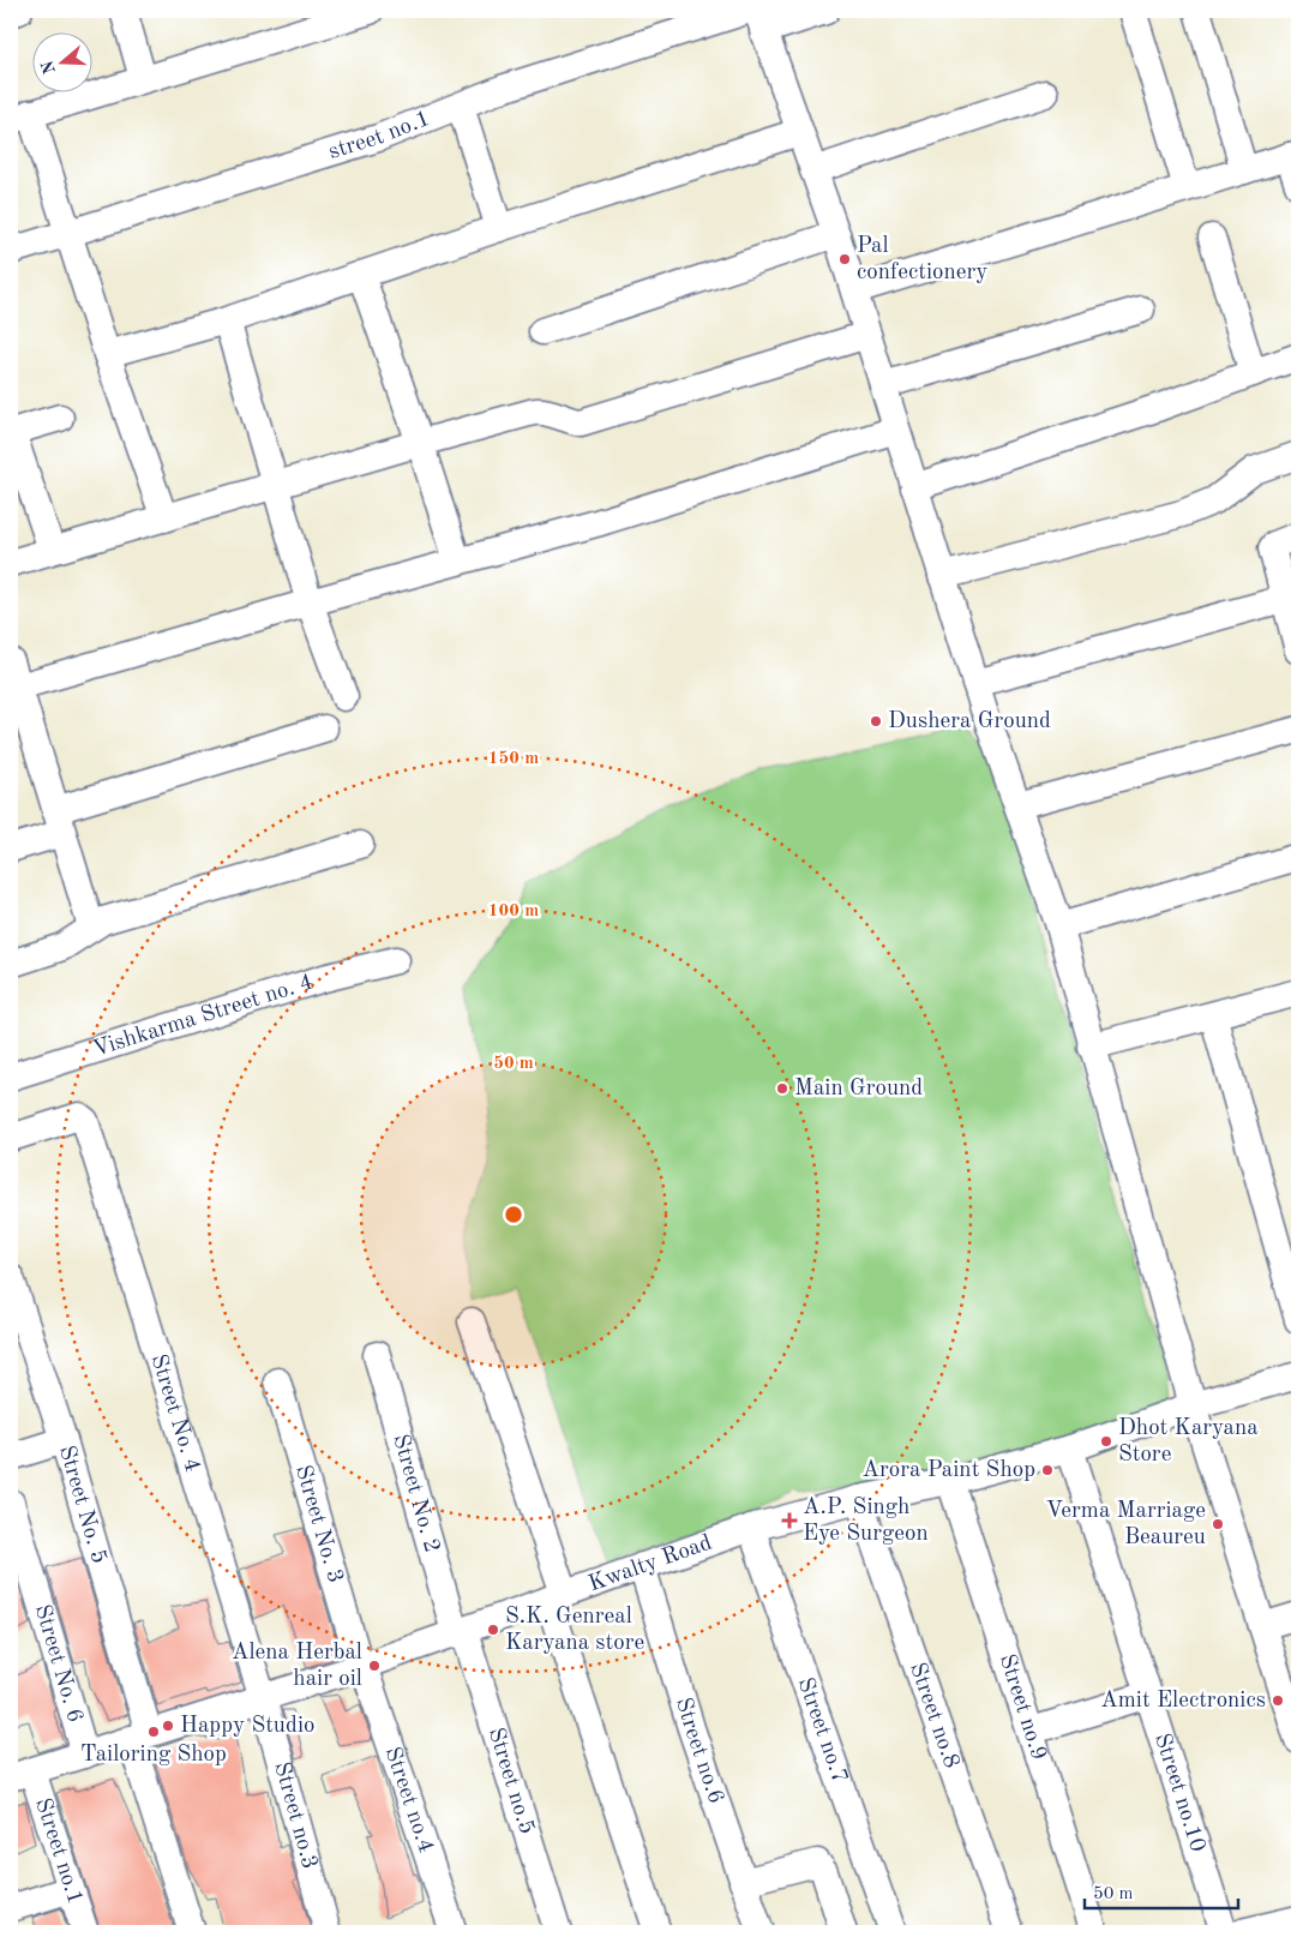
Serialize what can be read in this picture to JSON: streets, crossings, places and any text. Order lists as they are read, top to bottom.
{
  "streets": {
    "street": [
      "street no.1",
      "Vishkarma Street no. 4",
      "Street No. 4",
      "Street No. 2",
      "Street No. 5",
      "Street No. 3",
      "Kwalty Road",
      "Street No. 6",
      "Street no.9",
      "Street no.8",
      "Street no.7",
      "Street no.6",
      "Street no.5",
      "Street no.10",
      "Street no.4",
      "Street no.3",
      "Street no.1"
    ]
  },
  "crossings": [
    ["Street No. 4", "Kwalty Road"],
    ["Street No. 4", "Street no.3"],
    ["Street No. 2", "Kwalty Road"],
    ["Street No. 2", "Street no.5"],
    ["Street No. 5", "Kwalty Road"],
    ["Street No. 3", "Kwalty Road"],
    ["Street No. 3", "Street no.4"],
    ["Kwalty Road", "Street No. 6"],
    ["Kwalty Road", "Street no.9"],
    ["Kwalty Road", "Street no.8"],
    ["Kwalty Road", "Street no.7"],
    ["Kwalty Road", "Street no.6"],
    ["Kwalty Road", "Street no.5"],
    ["Kwalty Road", "Street no.10"],
    ["Kwalty Road", "Street no.4"],
    ["Kwalty Road", "Street no.3"],
    ["Kwalty Road", "Street no.1"]
  ],
  "places": {
    "other": [
      "Pal confectionery",
      "Dushera Ground",
      "Main Ground",
      "Dhot Karyana Store",
      "Arora Paint Shop",
      "Verma Marriage Beaureu",
      "S.K. Genreal Karyana store",
      "Alena Herbal hair oil",
      "Amit Electronics",
      "Happy Studio",
      "Tailoring Shop"
    ],
    "health": ["A.P. Singh Eye Surgeon"]
  },
  "scale_bar": "50 m",
  "north": "left",
  "rings": ["150 m", "100 m", "50 m"]
}
